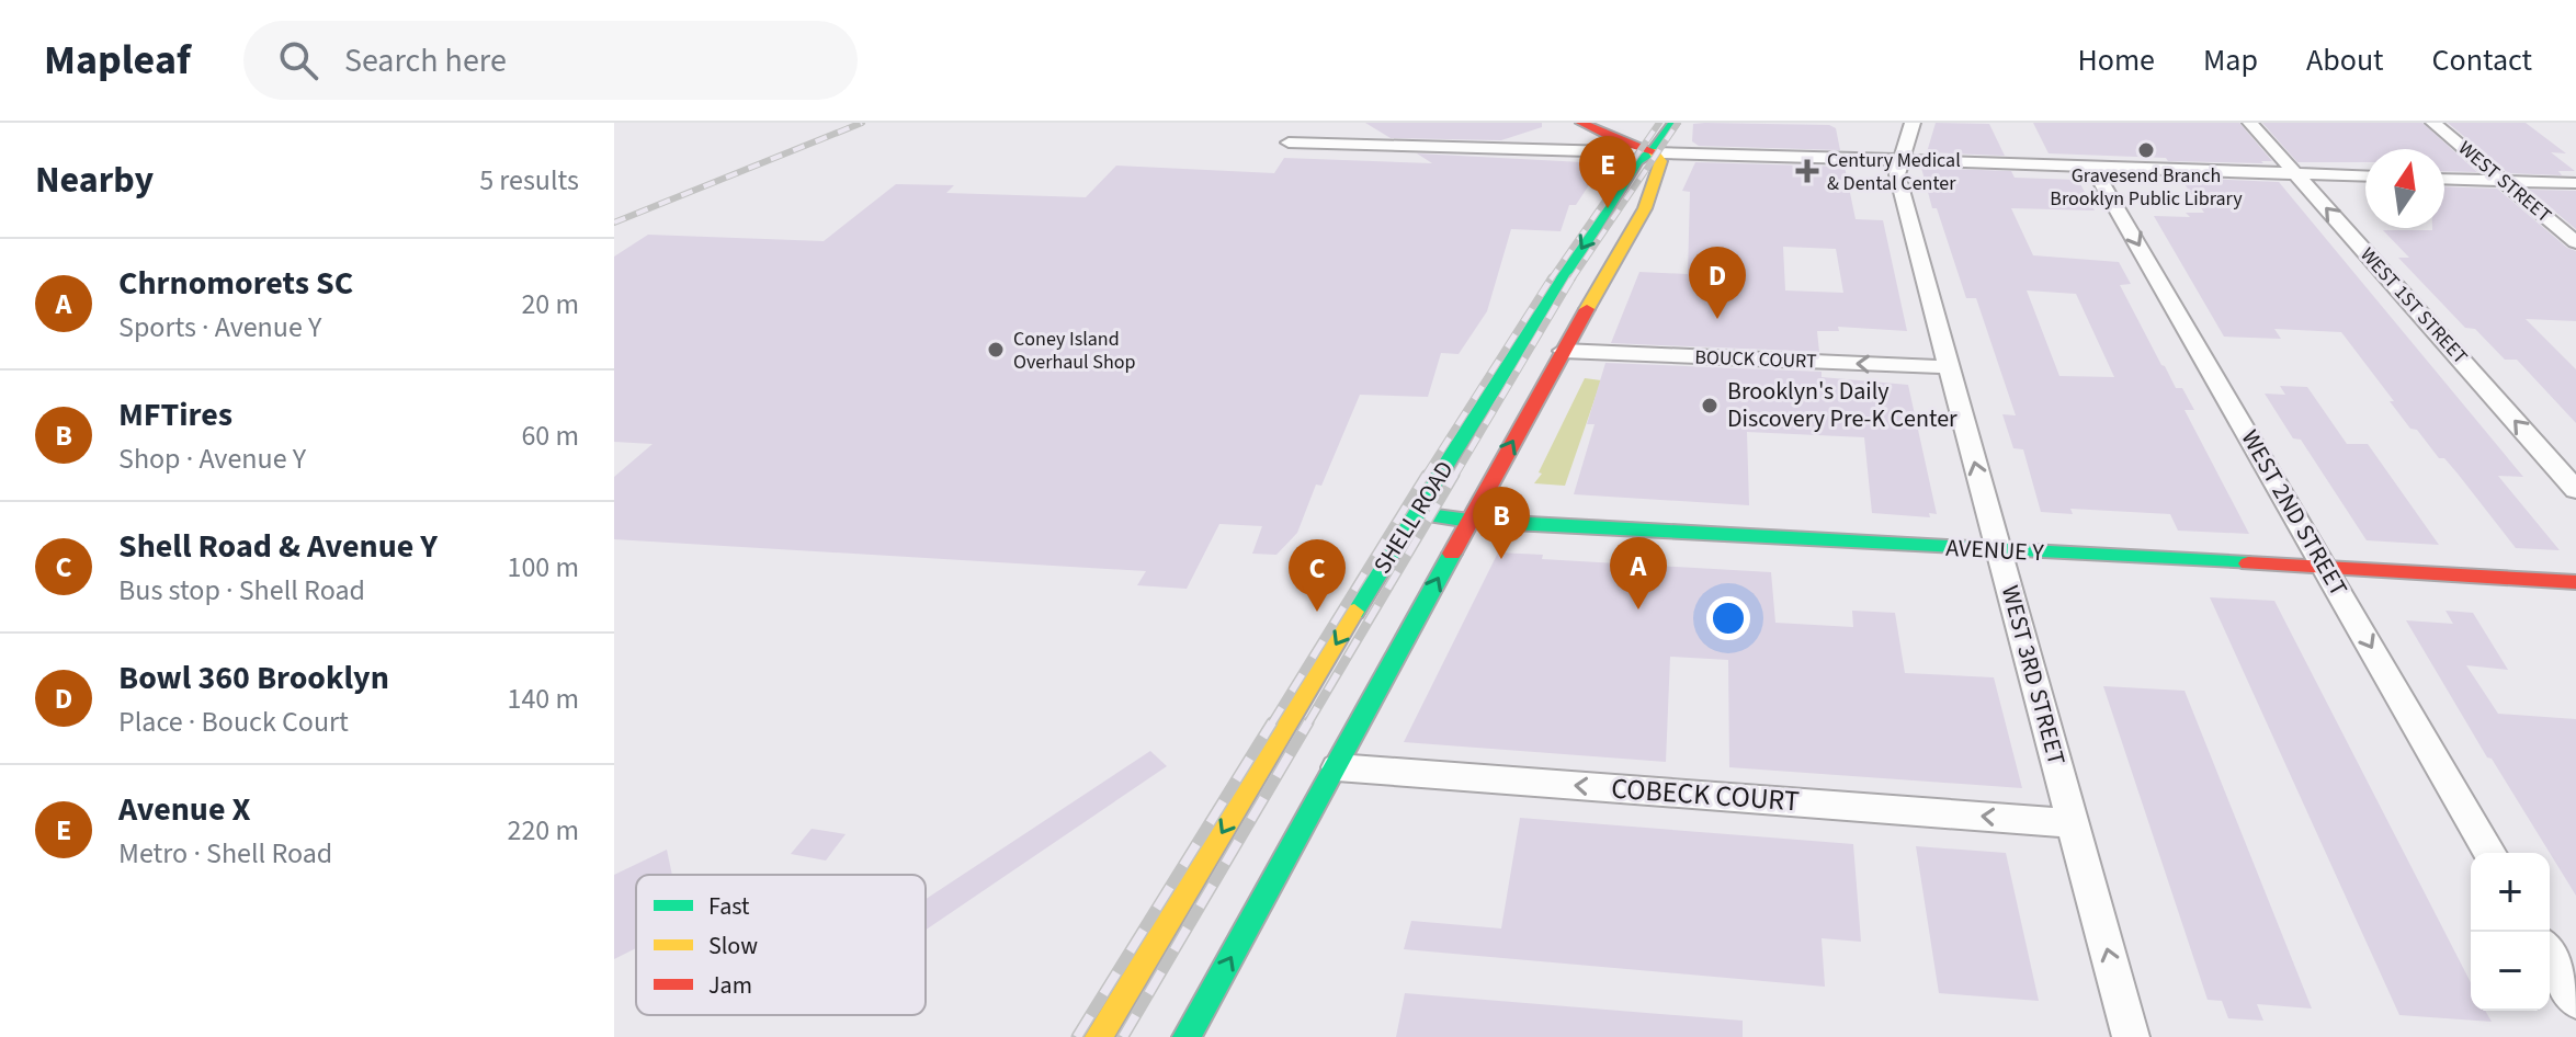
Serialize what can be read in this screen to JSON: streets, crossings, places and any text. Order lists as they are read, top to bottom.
{
  "streets": {
    "main road": ["SHELL ROAD", "AVENUE Y"],
    "street": [
      "WEST STREET",
      "WEST 1ST STREET",
      "BOUCK COURT",
      "WEST 2ND STREET",
      "WEST 3RD STREET",
      "COBECK COURT"
    ]
  },
  "crossings": [
    ["BOUCK COURT", "SHELL ROAD"],
    ["BOUCK COURT", "WEST 3RD STREET"],
    ["WEST 2ND STREET", "AVENUE Y"],
    ["SHELL ROAD", "AVENUE Y"],
    ["SHELL ROAD", "COBECK COURT"],
    ["AVENUE Y", "WEST 3RD STREET"],
    ["WEST 3RD STREET", "COBECK COURT"]
  ],
  "one_way": [
    "WEST 1ST STREET",
    "WEST 2ND STREET",
    "WEST 3RD STREET",
    "COBECK COURT"
  ],
  "places": {
    "other": ["Gravesend Branch Brooklyn Public Library", "Coney Island Overhaul Shop", "Brooklyn's Daily Discovery Pre-K Center"],
    "health": ["Century Medical & Dental Center"]
  },
  "legend": ["Fast", "Slow", "Jam"],
  "north": "top",
  "page": {
    "header": "Mapleaf",
    "search": "Search here",
    "nav": [
      "Home",
      "Map",
      "About",
      "Contact"
    ],
    "heading": ["Nearby", "5 results"],
    "pins": [
      "E",
      "D",
      "B",
      "A",
      "C"
    ],
    "list": [
      {
        "mark": "A",
        "name": "Chrnomorets SC",
        "note": "Sports · Avenue Y",
        "value": "20 m"
      },
      {
        "mark": "B",
        "name": "MFTires",
        "note": "Shop · Avenue Y",
        "value": "60 m"
      },
      {
        "mark": "C",
        "name": "Shell Road & Avenue Y",
        "note": "Bus stop · Shell Road",
        "value": "100 m"
      },
      {
        "mark": "D",
        "name": "Bowl 360 Brooklyn",
        "note": "Place · Bouck Court",
        "value": "140 m"
      },
      {
        "mark": "E",
        "name": "Avenue X",
        "note": "Metro · Shell Road",
        "value": "220 m"
      }
    ],
    "map_buttons": ["+", "−"]
  }
}
